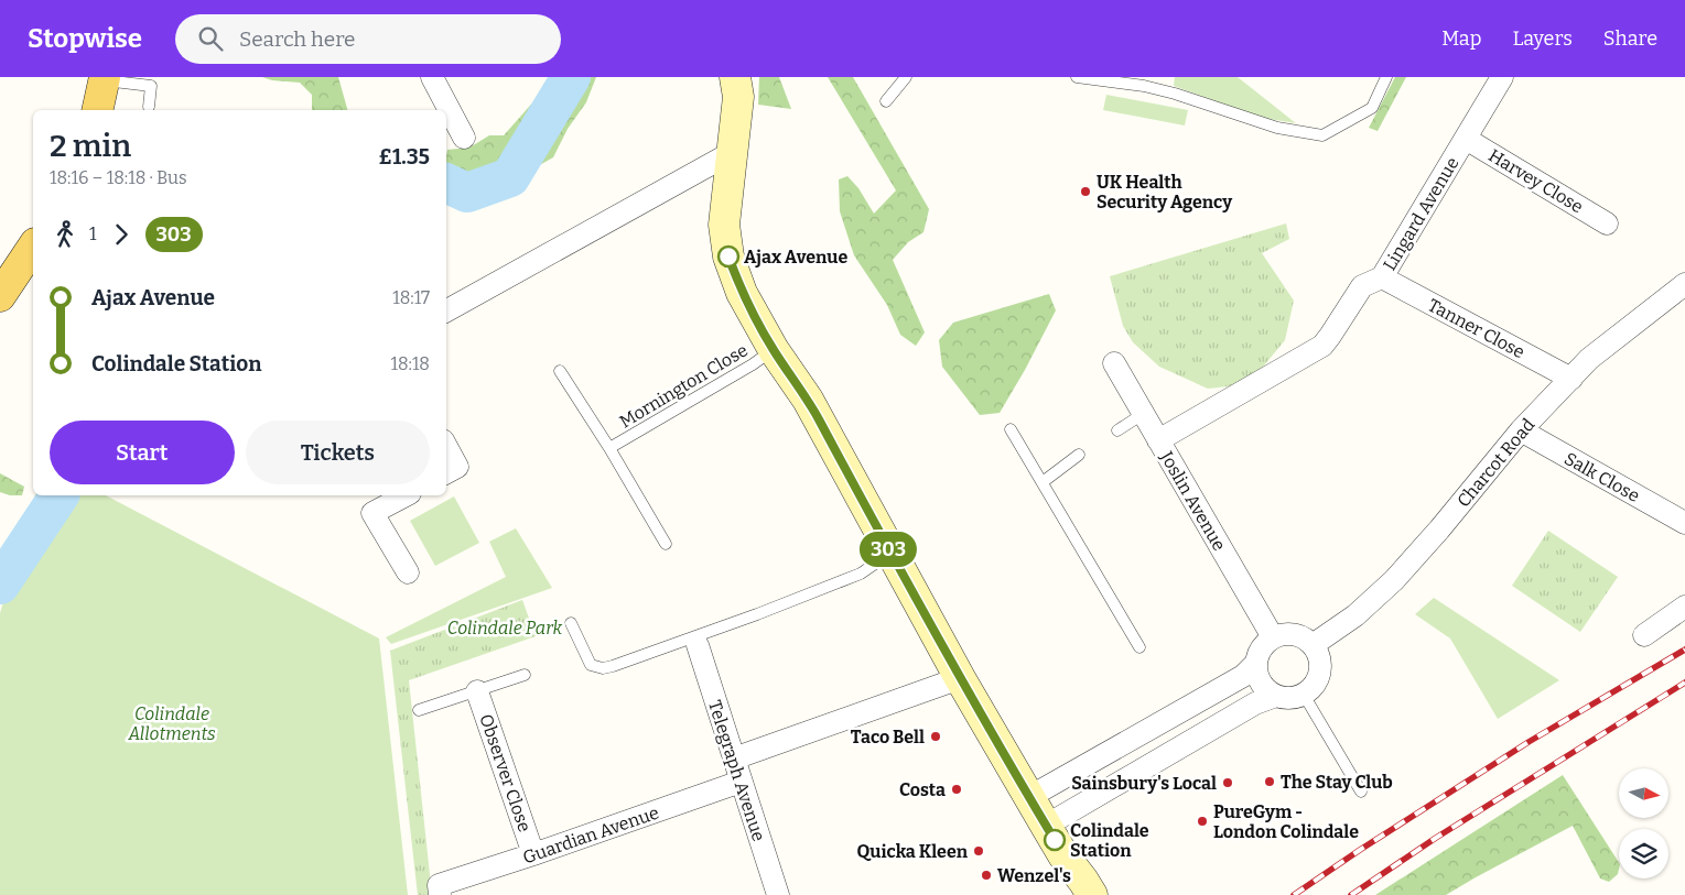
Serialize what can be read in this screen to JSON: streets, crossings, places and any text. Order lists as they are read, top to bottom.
{
  "streets": {
    "street": [
      "Harvey Close",
      "Lingard Avenue",
      "Tanner Close",
      "Charcot Road",
      "Salk Close",
      "Joslin Avenue",
      "Telegraph Avenue",
      "Observer Close",
      "Guardian Avenue"
    ],
    "lane": ["Mornington Close"]
  },
  "crossings": [
    ["Harvey Close", "Lingard Avenue"],
    ["Lingard Avenue", "Tanner Close"],
    ["Lingard Avenue", "Joslin Avenue"],
    ["Tanner Close", "Charcot Road"],
    ["Charcot Road", "Salk Close"],
    ["Charcot Road", "Joslin Avenue"],
    ["Telegraph Avenue", "Guardian Avenue"],
    ["Observer Close", "Guardian Avenue"]
  ],
  "parks": ["Colindale Park", "Colindale Allotments"],
  "places": [
    "UK Health Security Agency",
    "Ajax Avenue",
    "Taco Bell",
    "The Stay Club",
    "Sainsbury's Local",
    "Costa",
    "PureGym - London Colindale",
    "Colindale Station",
    "Quicka Kleen",
    "Wenzel's"
  ],
  "lines": ["bus line 303"],
  "north": "right",
  "page": {
    "header": "Stopwise",
    "search": "Search here",
    "nav": ["Map", "Layers", "Share"],
    "on_map": "303",
    "heading": ["2 min", "18:16 – 18:18 · Bus", "£1.35"],
    "legs": ["1", "303"],
    "list": [
      {
        "name": "Ajax Avenue",
        "value": "18:17"
      },
      {
        "name": "Colindale Station",
        "value": "18:18"
      }
    ],
    "buttons": ["Start", "Tickets"]
  }
}
